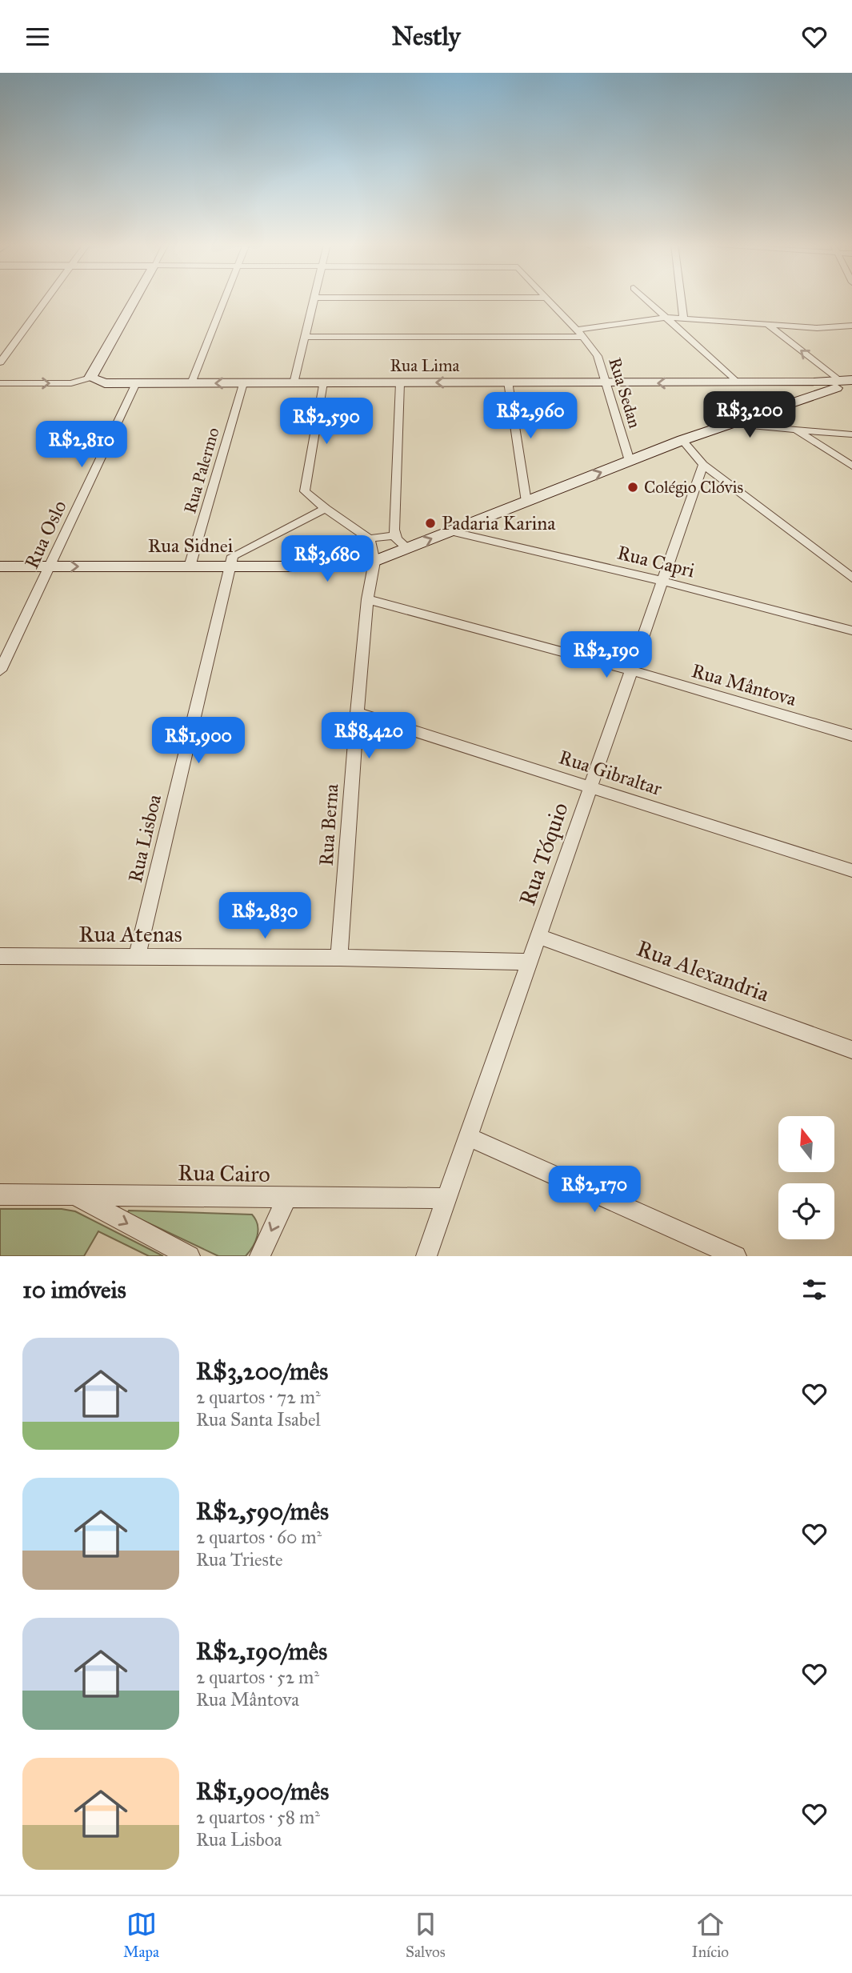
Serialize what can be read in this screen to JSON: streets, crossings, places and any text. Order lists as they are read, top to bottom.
{
  "streets": {
    "main road": ["Rua Lima", "Rua Sidnei"],
    "street": [
      "Rua Sedan",
      "Rua Palermo",
      "Rua Oslo",
      "Rua Capri",
      "Rua Mântova",
      "Rua Gibraltar",
      "Rua Berna",
      "Rua Lisboa",
      "Rua Tóquio",
      "Rua Atenas",
      "Rua Alexandria",
      "Rua Cairo"
    ]
  },
  "crossings": [
    ["Rua Lima", "Rua Sedan"],
    ["Rua Lima", "Rua Palermo"],
    ["Rua Lima", "Rua Oslo"],
    ["Rua Sedan", "Rua Sidnei"],
    ["Rua Palermo", "Rua Sidnei"],
    ["Rua Oslo", "Rua Sidnei"],
    ["Rua Sidnei", "Rua Capri"],
    ["Rua Sidnei", "Rua Berna"],
    ["Rua Sidnei", "Rua Lisboa"],
    ["Rua Capri", "Rua Tóquio"],
    ["Rua Mântova", "Rua Berna"],
    ["Rua Mântova", "Rua Tóquio"],
    ["Rua Gibraltar", "Rua Berna"],
    ["Rua Gibraltar", "Rua Tóquio"],
    ["Rua Berna", "Rua Atenas"],
    ["Rua Lisboa", "Rua Atenas"],
    ["Rua Tóquio", "Rua Atenas"],
    ["Rua Tóquio", "Rua Alexandria"],
    ["Rua Tóquio", "Rua Cairo"]
  ],
  "places": ["Colégio Clóvis", "Padaria Karina"],
  "north": "top",
  "page": {
    "header": "Nestly",
    "price": [
      "R$3,200",
      "R$2,960",
      "R$2,590",
      "R$2,810",
      "R$3,680",
      "R$2,190",
      "R$8,420",
      "R$1,900",
      "R$2,830",
      "R$2,170"
    ],
    "heading": "10 imóveis",
    "list": [
      {
        "name": "R$3,200/mês",
        "note": "2 quartos · 72 m² · Rua Santa Isabel"
      },
      {
        "name": "R$2,590/mês",
        "note": "2 quartos · 60 m² · Rua Trieste"
      },
      {
        "name": "R$2,190/mês",
        "note": "2 quartos · 52 m² · Rua Mântova"
      },
      {
        "name": "R$1,900/mês",
        "note": "2 quartos · 58 m² · Rua Lisboa"
      }
    ],
    "tabs": ["Mapa", "Salvos", "Início"]
  }
}
